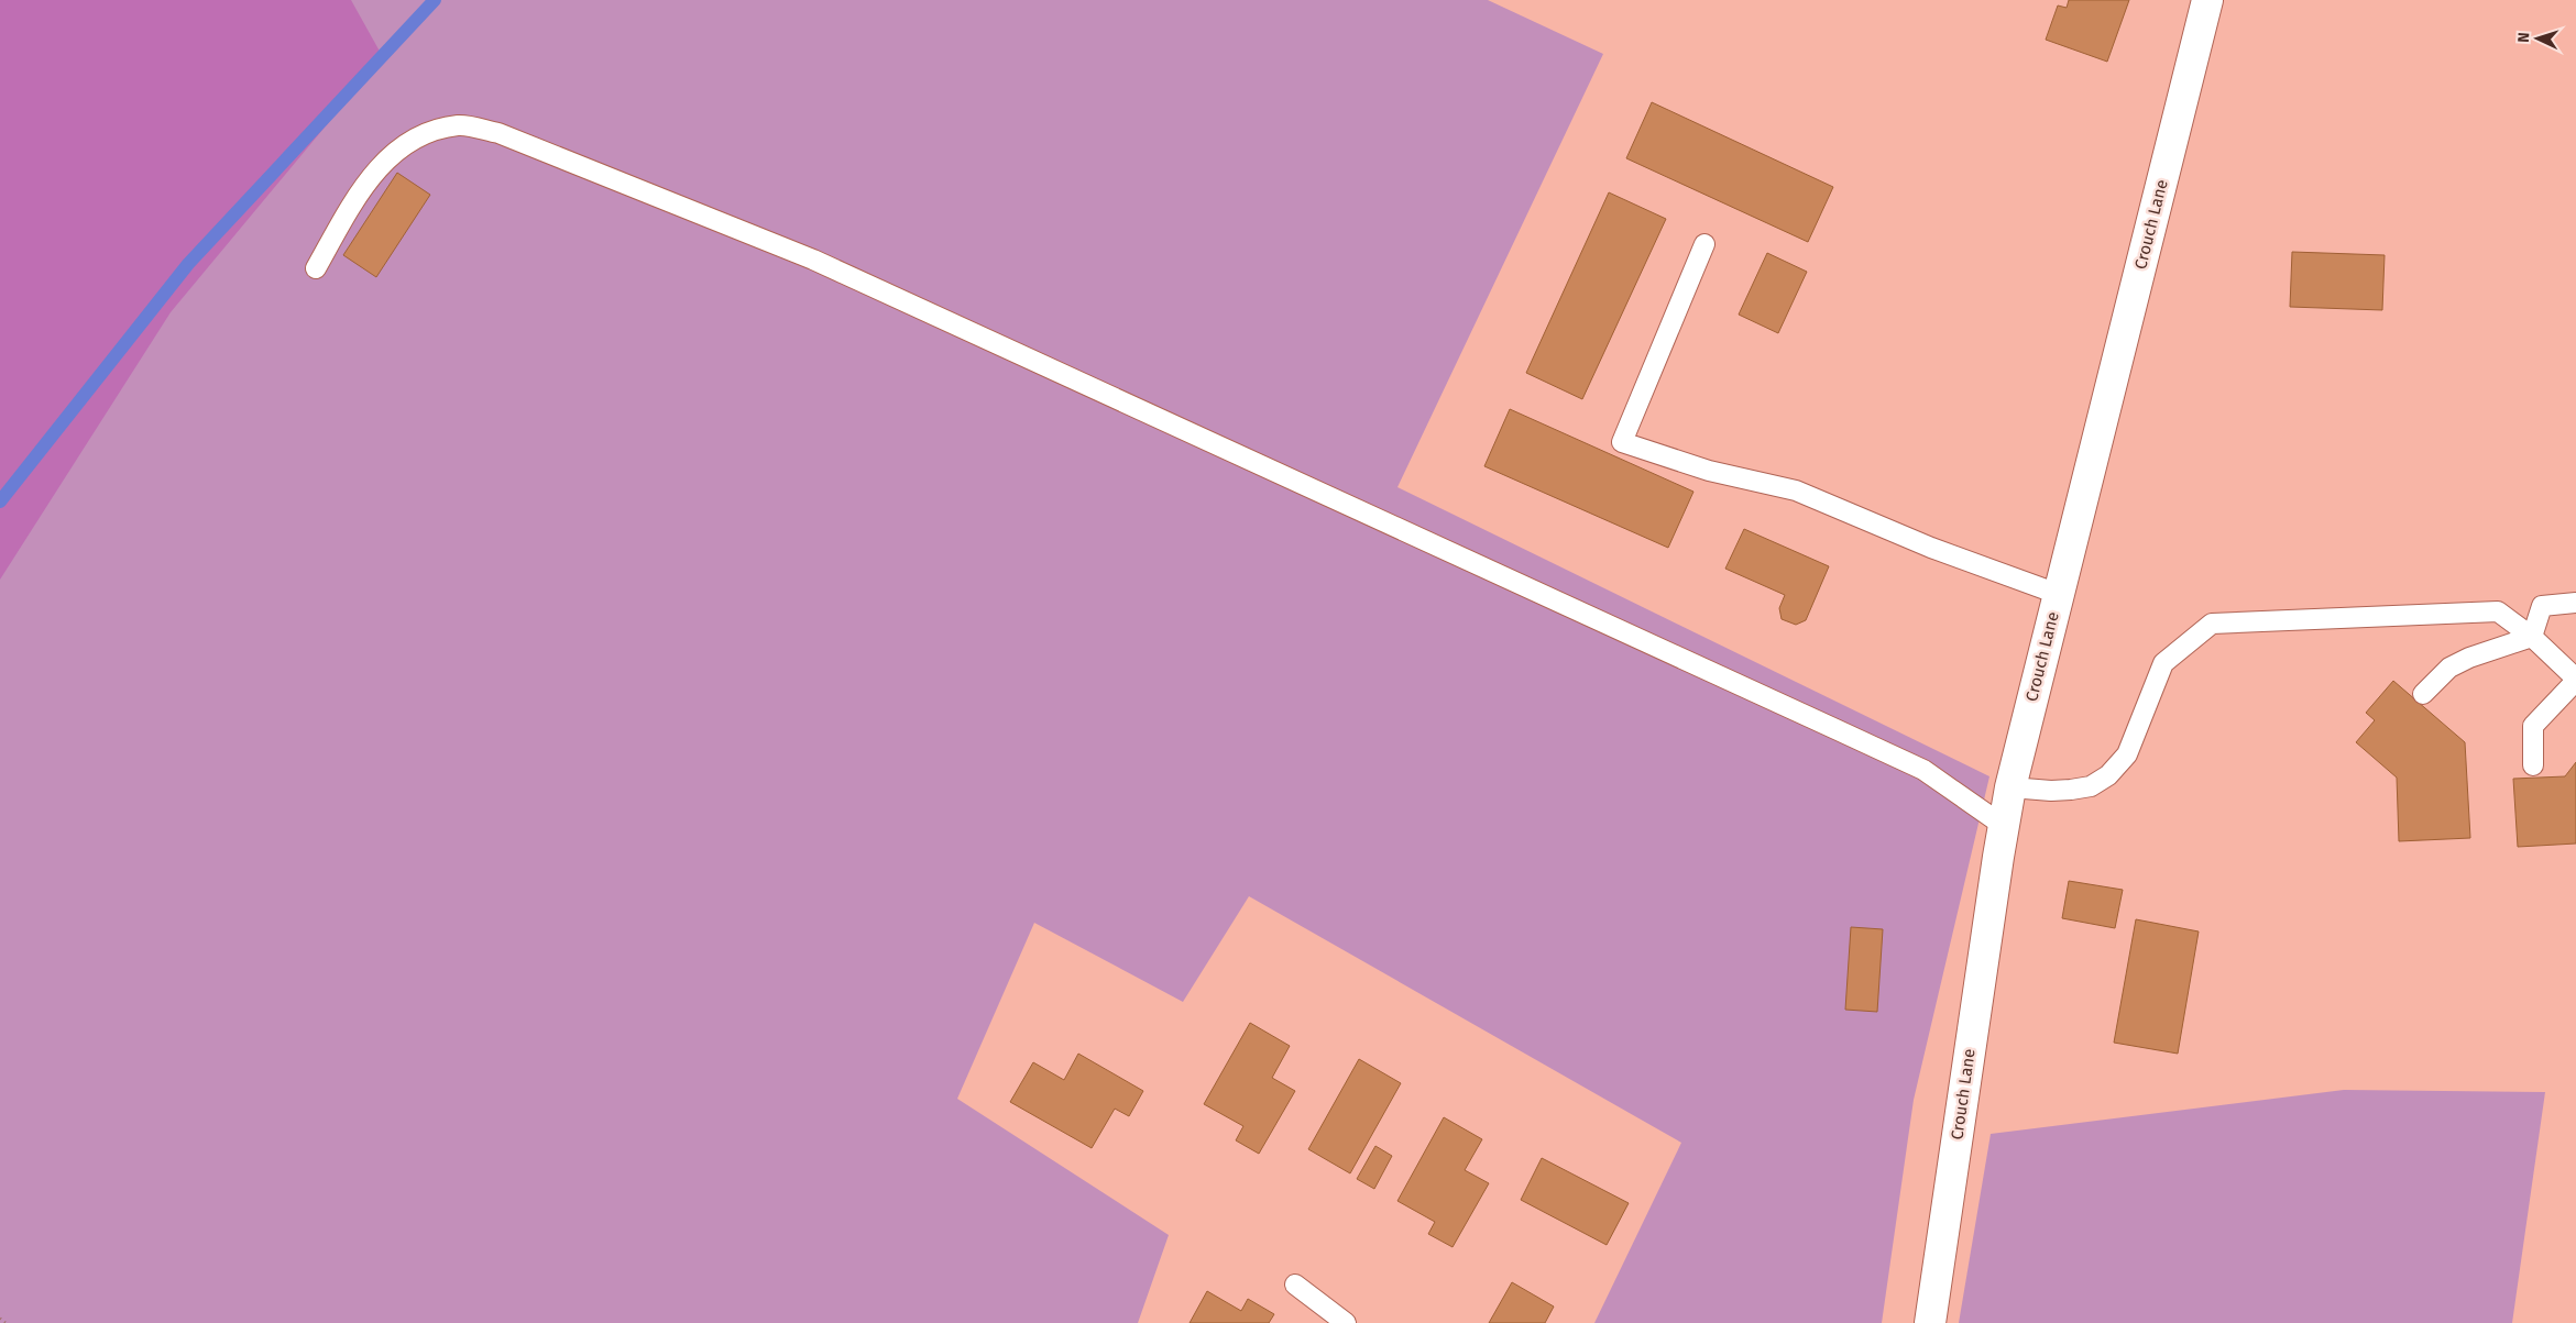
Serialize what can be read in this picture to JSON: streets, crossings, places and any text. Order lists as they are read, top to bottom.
{
  "streets": {
    "street": ["Crouch Lane"]
  },
  "north": "left"
}
